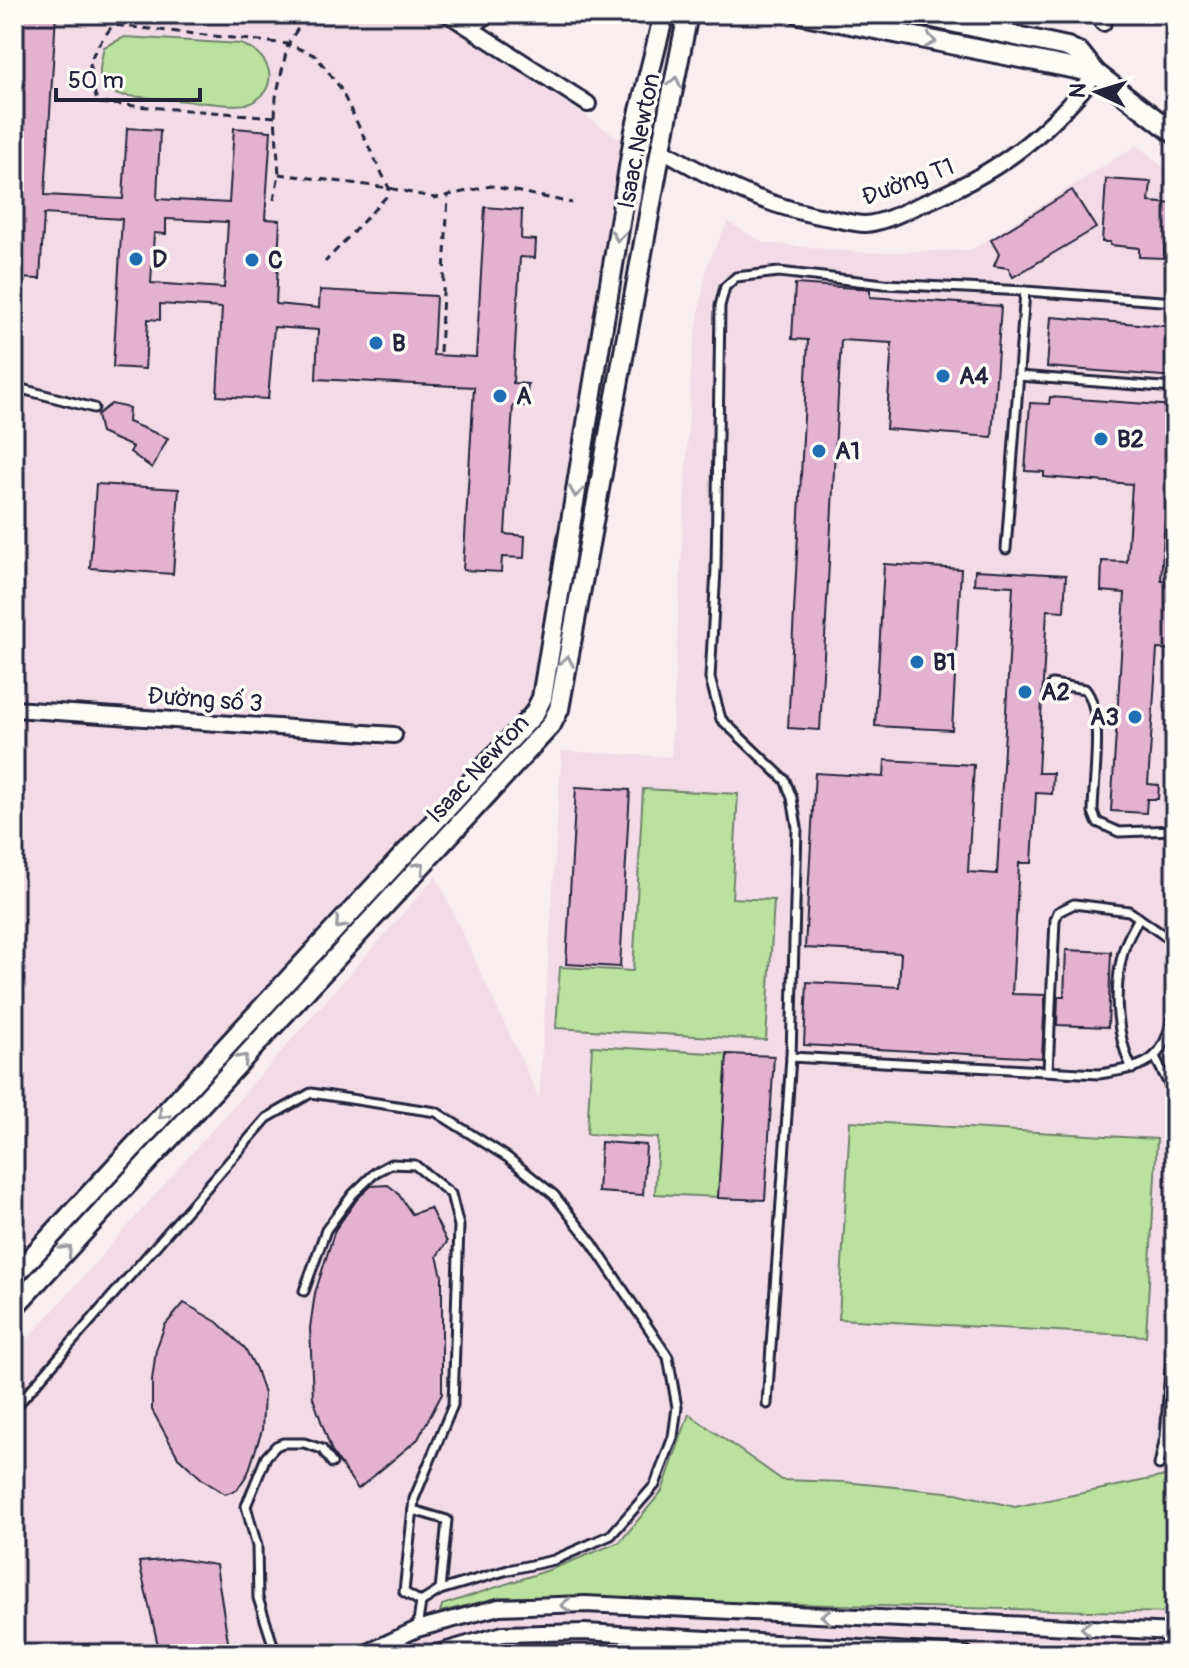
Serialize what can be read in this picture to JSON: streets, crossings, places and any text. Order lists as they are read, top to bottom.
{
  "streets": {
    "street": ["Isaac Newton", "Đường T1", "Đường số 3"]
  },
  "crossings": [
    ["Isaac Newton", "Đường T1"]
  ],
  "places": [
    "D",
    "C",
    "B",
    "A4",
    "A",
    "B2",
    "A1",
    "B1",
    "A2",
    "A3"
  ],
  "scale_bar": "50 m",
  "north": "left"
}
